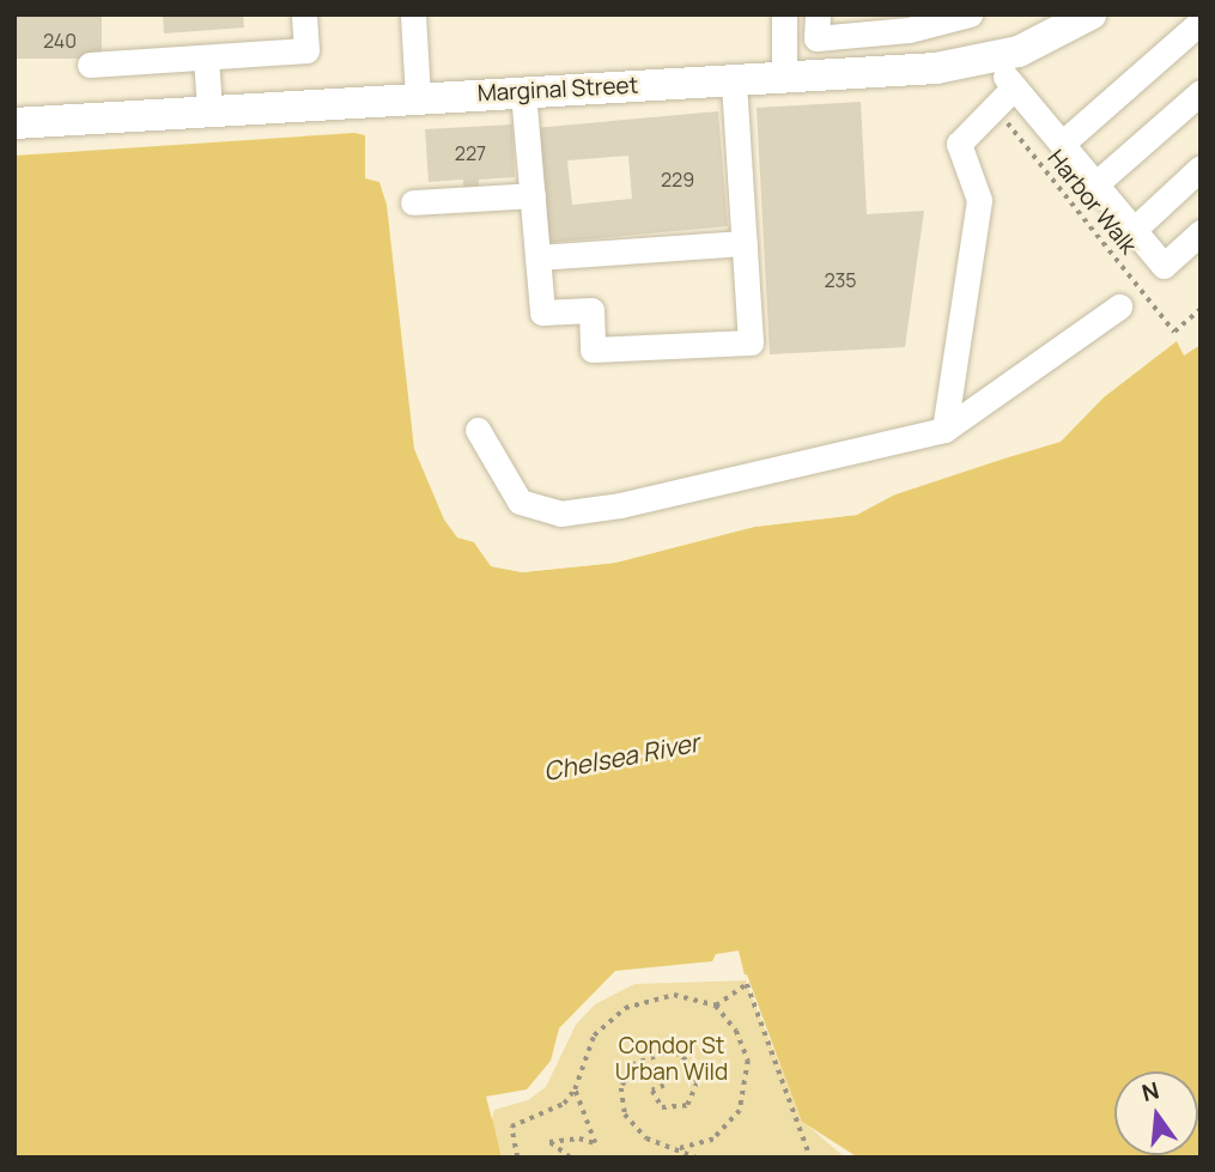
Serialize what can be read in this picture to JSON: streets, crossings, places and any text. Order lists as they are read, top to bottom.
{
  "streets": {
    "main road": ["Marginal Street"],
    "path": ["Harbor Walk"]
  },
  "water": ["Chelsea River"],
  "parks": ["Condor St Urban Wild"],
  "house_numbers": [
    "240",
    "227",
    "229",
    "235"
  ],
  "north": "top"
}
